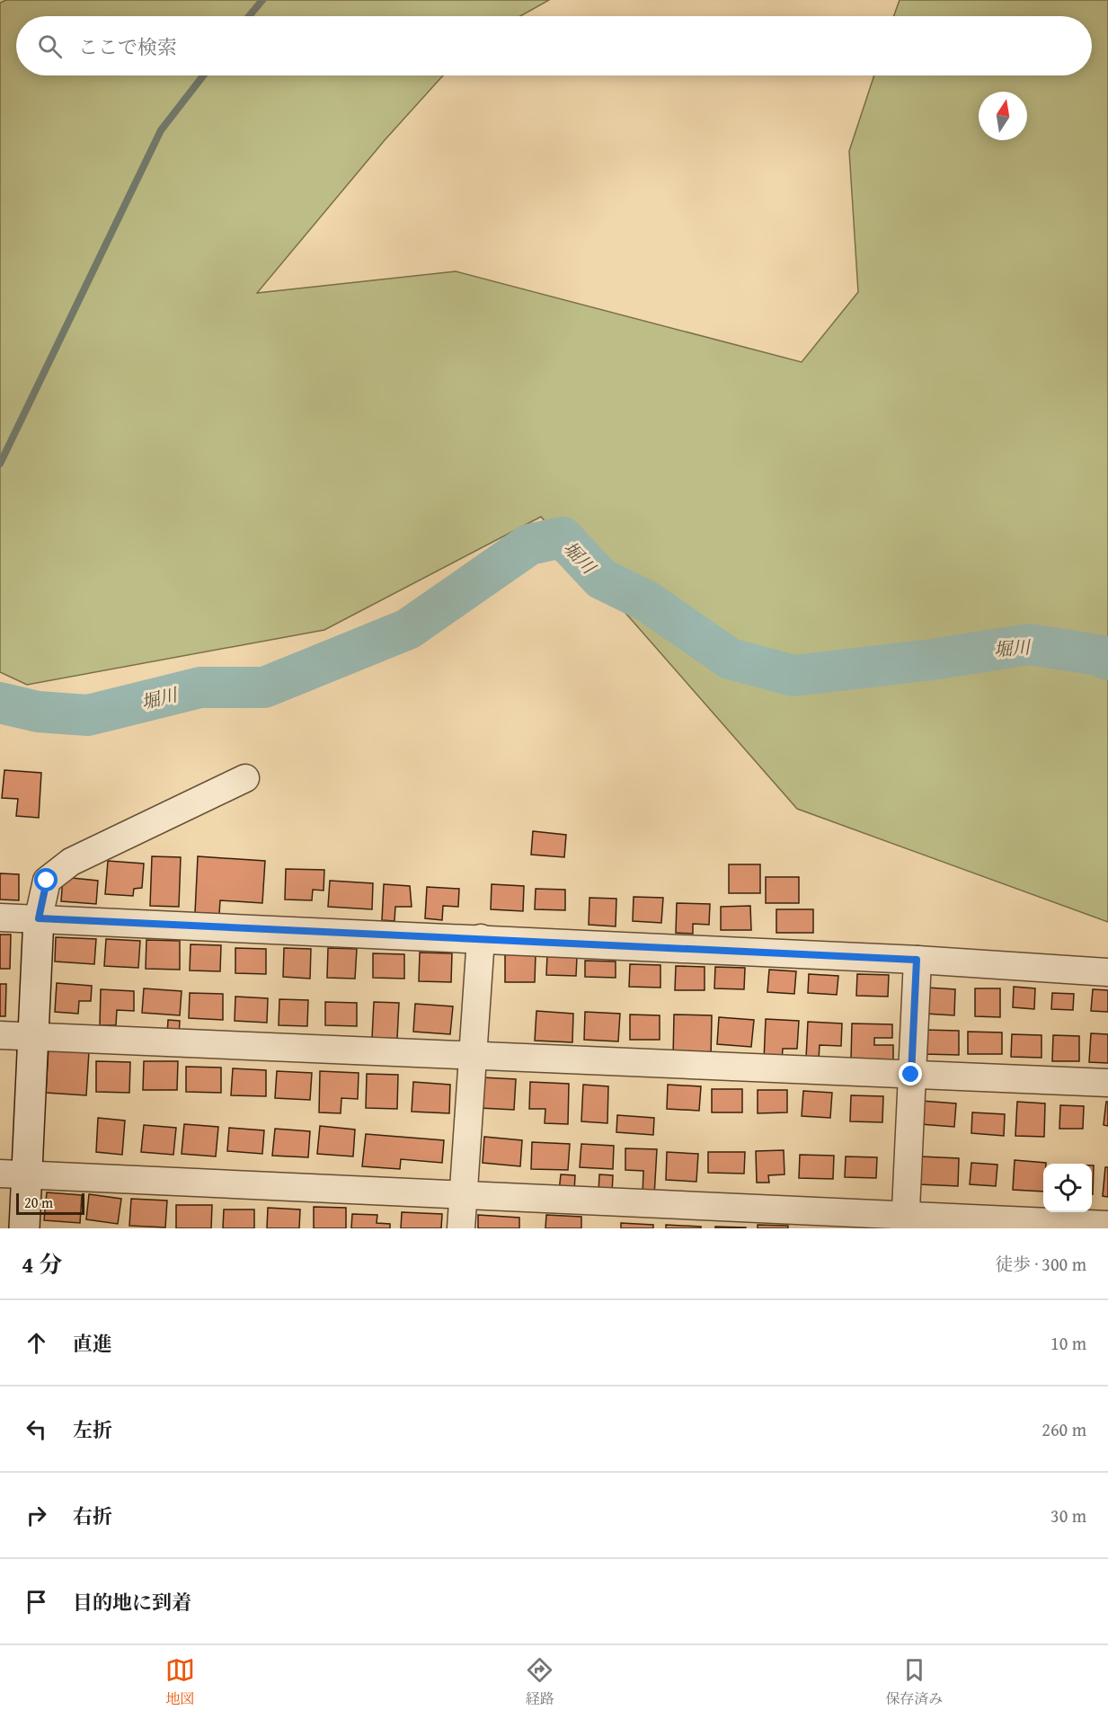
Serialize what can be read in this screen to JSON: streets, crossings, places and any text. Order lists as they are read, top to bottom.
{
  "water": ["堀川"],
  "scale_bar": "20 m",
  "north": "top",
  "page": {
    "search": "ここで検索",
    "scale": "20 m",
    "heading": ["4 分", "徒歩 · 300 m"],
    "list": [
      ["直進", "10 m"],
      ["左折", "260 m"],
      ["右折", "30 m"],
      "目的地に到着"
    ],
    "nav": ["地図", "経路", "保存済み"]
  }
}
